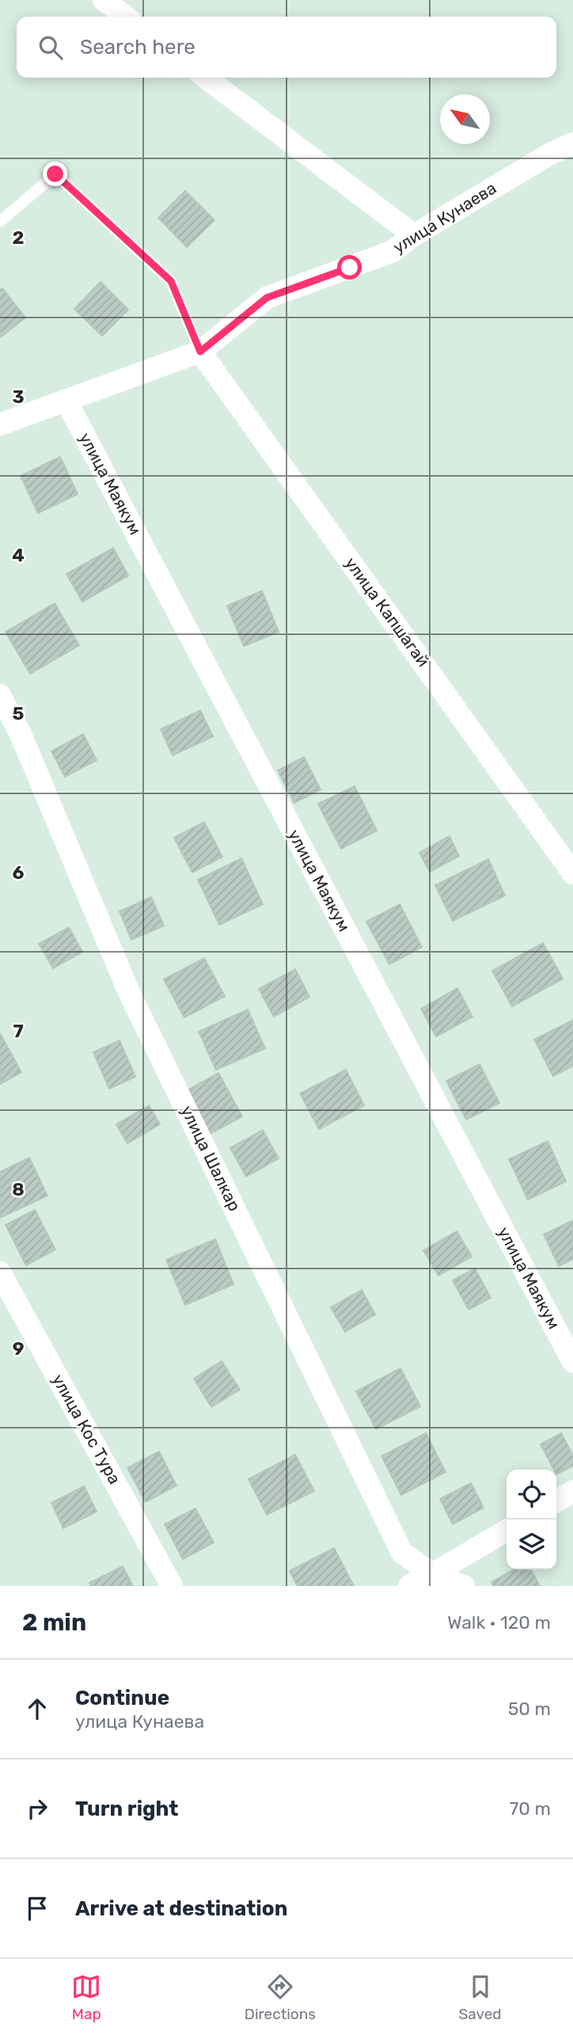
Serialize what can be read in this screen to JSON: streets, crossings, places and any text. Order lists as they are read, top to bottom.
{
  "streets": {
    "street": [
      "улица Кунаева",
      "улица Маякум",
      "улица Капшагай",
      "улица Шалкар",
      "улица Кос Тура"
    ]
  },
  "crossings": [
    ["улица Кунаева", "улица Маякум"],
    ["улица Кунаева", "улица Капшагай"]
  ],
  "north": "top left",
  "page": {
    "search": "Search here",
    "heading": ["2 min", "Walk · 120 m"],
    "list": [
      ["Continue", "улица Кунаева", "50 m"],
      ["Turn right", "70 m"],
      "Arrive at destination"
    ],
    "nav": ["Map", "Directions", "Saved"]
  },
  "grid": {
    "rows": [
      "2",
      "3",
      "4",
      "5",
      "6",
      "7",
      "8",
      "9"
    ]
  }
}
